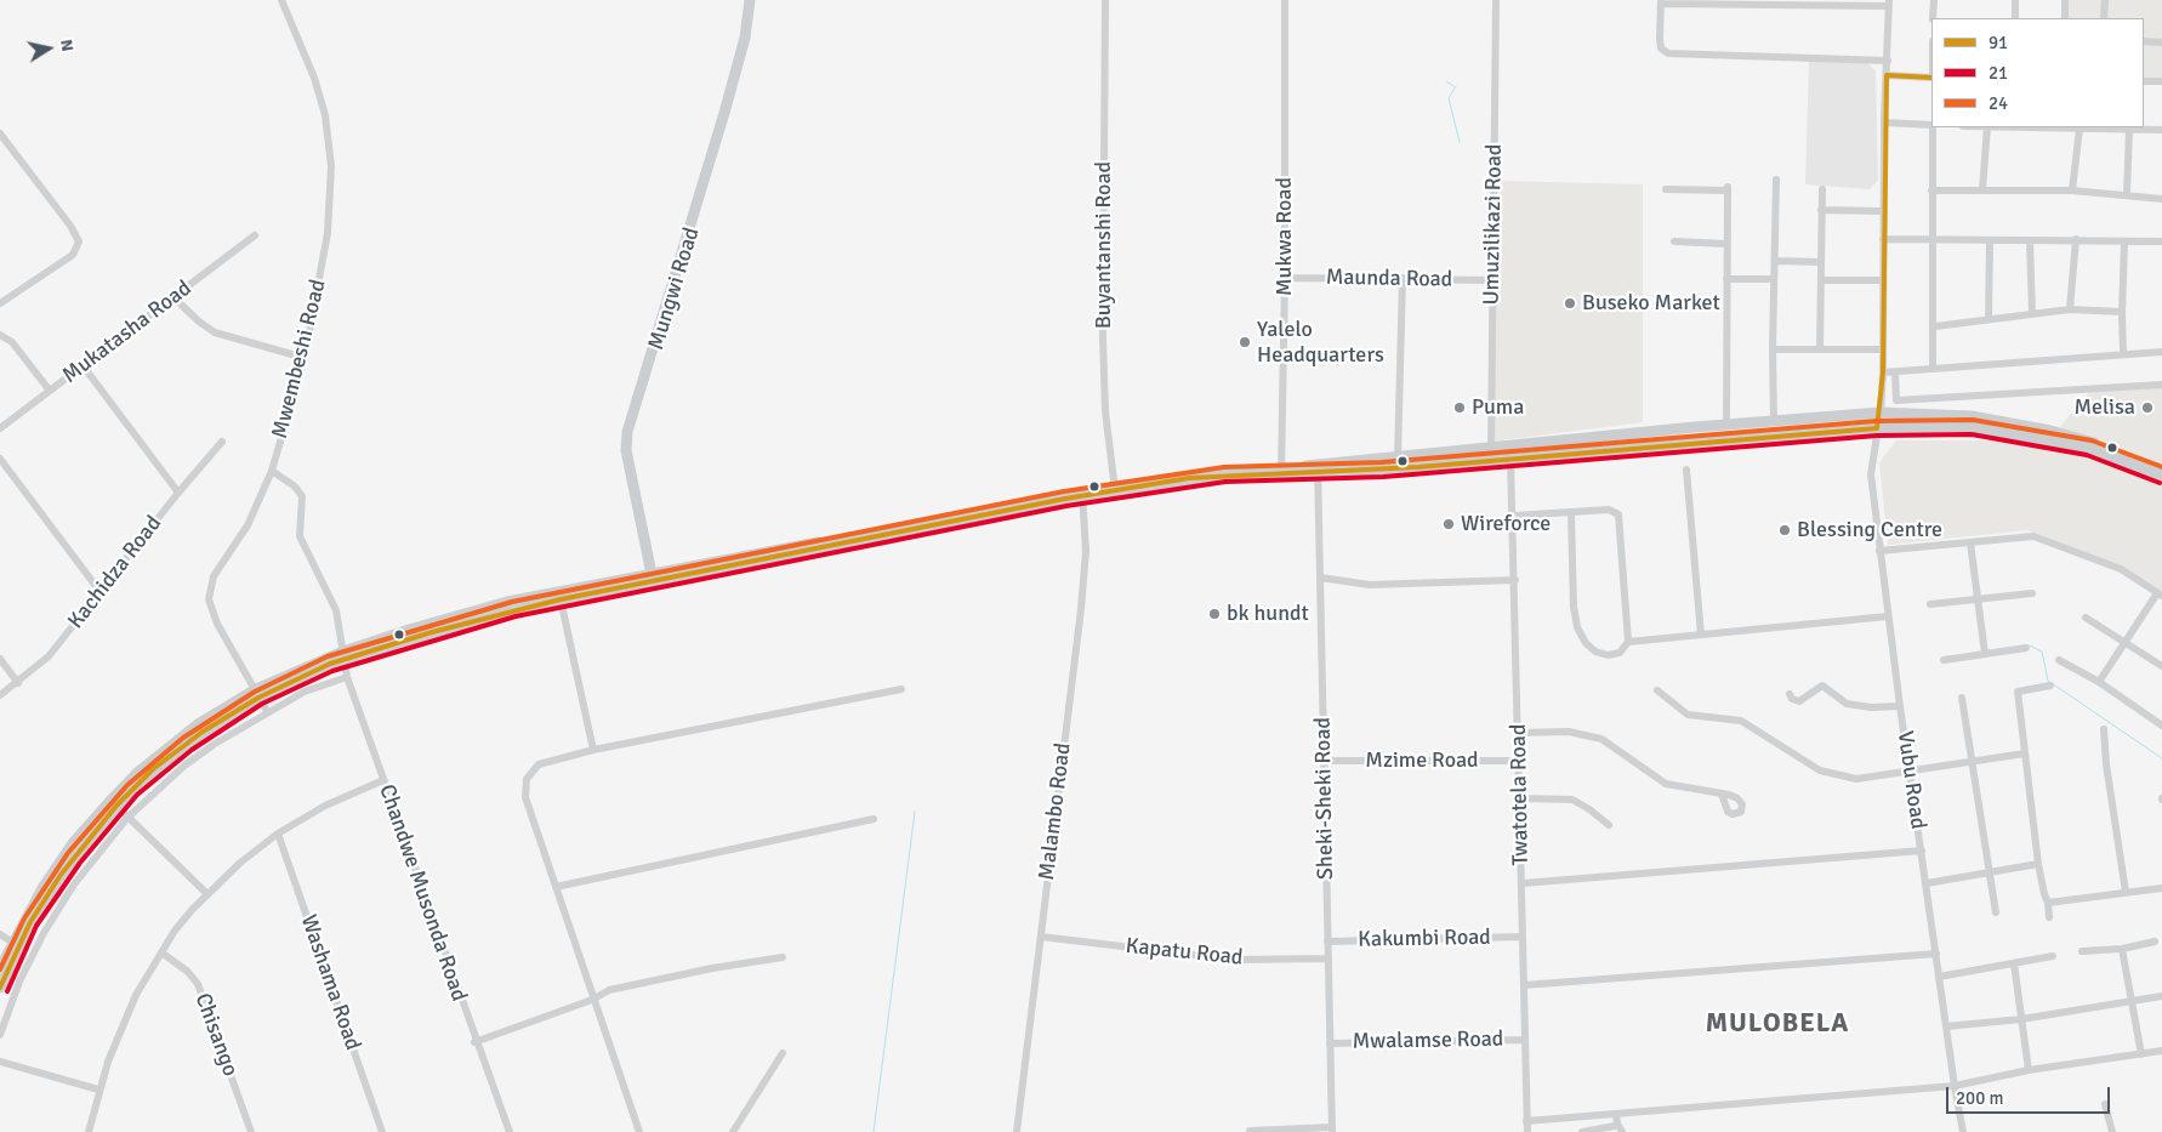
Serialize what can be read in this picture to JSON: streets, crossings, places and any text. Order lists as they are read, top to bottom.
{
  "streets": {
    "main road": ["Mungwi Road"],
    "street": [
      "Umuzilikazi Road",
      "Mukwa Road",
      "Buyantanshi Road",
      "Maunda Road",
      "Mukatasha Road",
      "Mwembeshi Road",
      "Kachidza Road",
      "Mzime Road",
      "Vubu Road",
      "Twatotela Road",
      "Sheki-Sheki Road",
      "Malambo Road",
      "Chandwe Musonda Road",
      "Kakumbi Road",
      "Kapatu Road",
      "Washama Road",
      "Chisango",
      "Mwalamse Road"
    ]
  },
  "crossings": [
    ["Umuzilikazi Road", "Maunda Road"],
    ["Mukwa Road", "Maunda Road"],
    ["Mwembeshi Road", "Chandwe Musonda Road"],
    ["Mzime Road", "Twatotela Road"],
    ["Mzime Road", "Sheki-Sheki Road"],
    ["Twatotela Road", "Kakumbi Road"],
    ["Twatotela Road", "Mwalamse Road"],
    ["Sheki-Sheki Road", "Kakumbi Road"],
    ["Sheki-Sheki Road", "Kapatu Road"],
    ["Sheki-Sheki Road", "Mwalamse Road"],
    ["Malambo Road", "Kapatu Road"]
  ],
  "districts": ["MULOBELA"],
  "places": [
    "Buseko Market",
    "Yalelo Headquarters",
    "Puma",
    "Melisa",
    "Wireforce",
    "Blessing Centre",
    "bk hundt"
  ],
  "lines": ["transit line 91", "transit line 24", "transit line 21"],
  "legend": ["91", "21", "24"],
  "scale_bar": "200 m",
  "north": "right"
}
